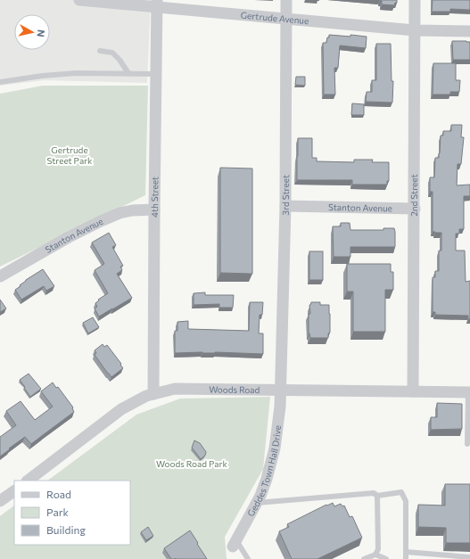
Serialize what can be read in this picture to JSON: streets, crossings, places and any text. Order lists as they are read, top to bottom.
{
  "streets": {
    "street": [
      "Gertrude Avenue",
      "3rd Street",
      "2nd Street",
      "4th Street",
      "Stanton Avenue",
      "Woods Road",
      "Geddes Town Hall Drive"
    ]
  },
  "crossings": [
    ["Gertrude Avenue", "3rd Street"],
    ["Gertrude Avenue", "2nd Street"],
    ["Gertrude Avenue", "4th Street"],
    ["3rd Street", "Stanton Avenue"],
    ["3rd Street", "Woods Road"],
    ["3rd Street", "Geddes Town Hall Drive"],
    ["2nd Street", "Stanton Avenue"],
    ["2nd Street", "Woods Road"],
    ["4th Street", "Stanton Avenue"],
    ["4th Street", "Woods Road"],
    ["Woods Road", "Geddes Town Hall Drive"]
  ],
  "parks": ["Gertrude Street Park", "Woods Road Park"],
  "legend": ["Road", "Park", "Building"],
  "north": "right"
}
